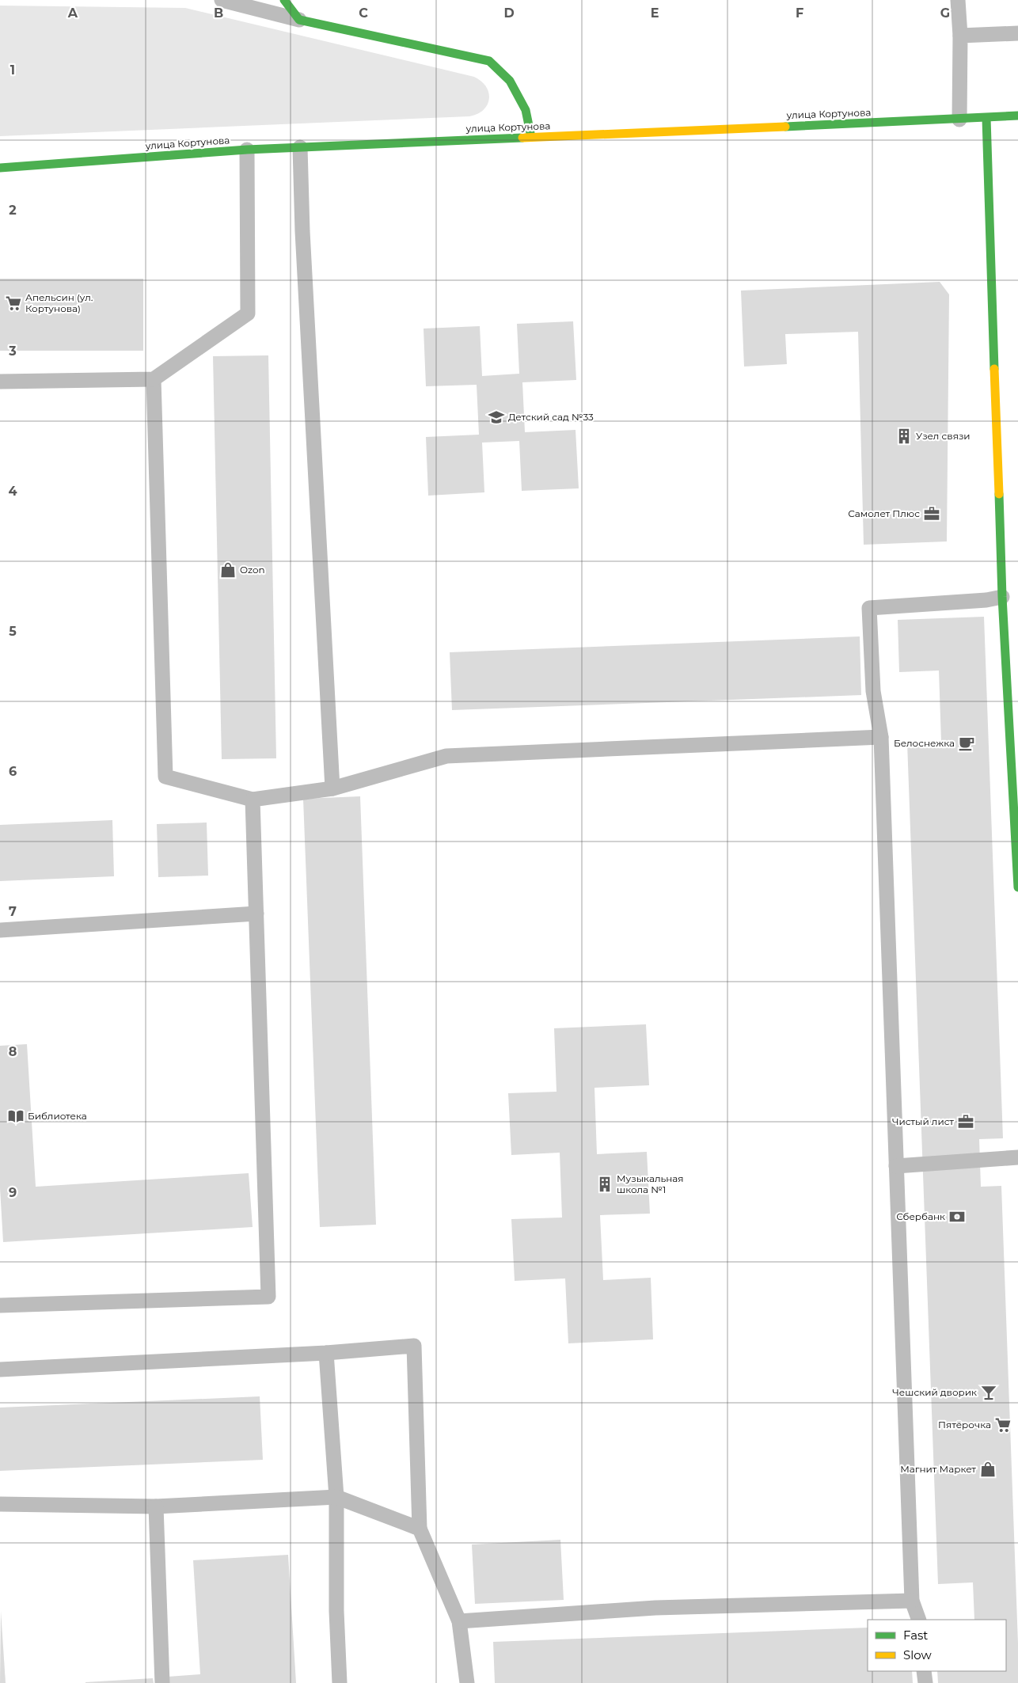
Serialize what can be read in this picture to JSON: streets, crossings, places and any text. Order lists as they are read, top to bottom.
{
  "streets": {
    "street": ["улица Кортунова"]
  },
  "places": {
    "supermarket": ["Апельсин (ул. Кортунова)", "Пятёрочка"],
    "school or university": ["Детский сад №33"],
    "building": ["Узел связи", "Музыкальная школа №1"],
    "office": ["Самолет Плюс", "Чистый лист"],
    "shop": ["Ozon", "Магнит Маркет"],
    "cafe": ["Белоснежка"],
    "library": ["Библиотека"],
    "bank": ["Сбербанк"],
    "bar": ["Чешский дворик"]
  },
  "legend": ["Fast", "Slow"],
  "grid": {
    "columns": [
      "A",
      "B",
      "C",
      "D",
      "E",
      "F",
      "G"
    ],
    "rows": [
      "1",
      "2",
      "3",
      "4",
      "5",
      "6",
      "7",
      "8",
      "9"
    ]
  }
}
